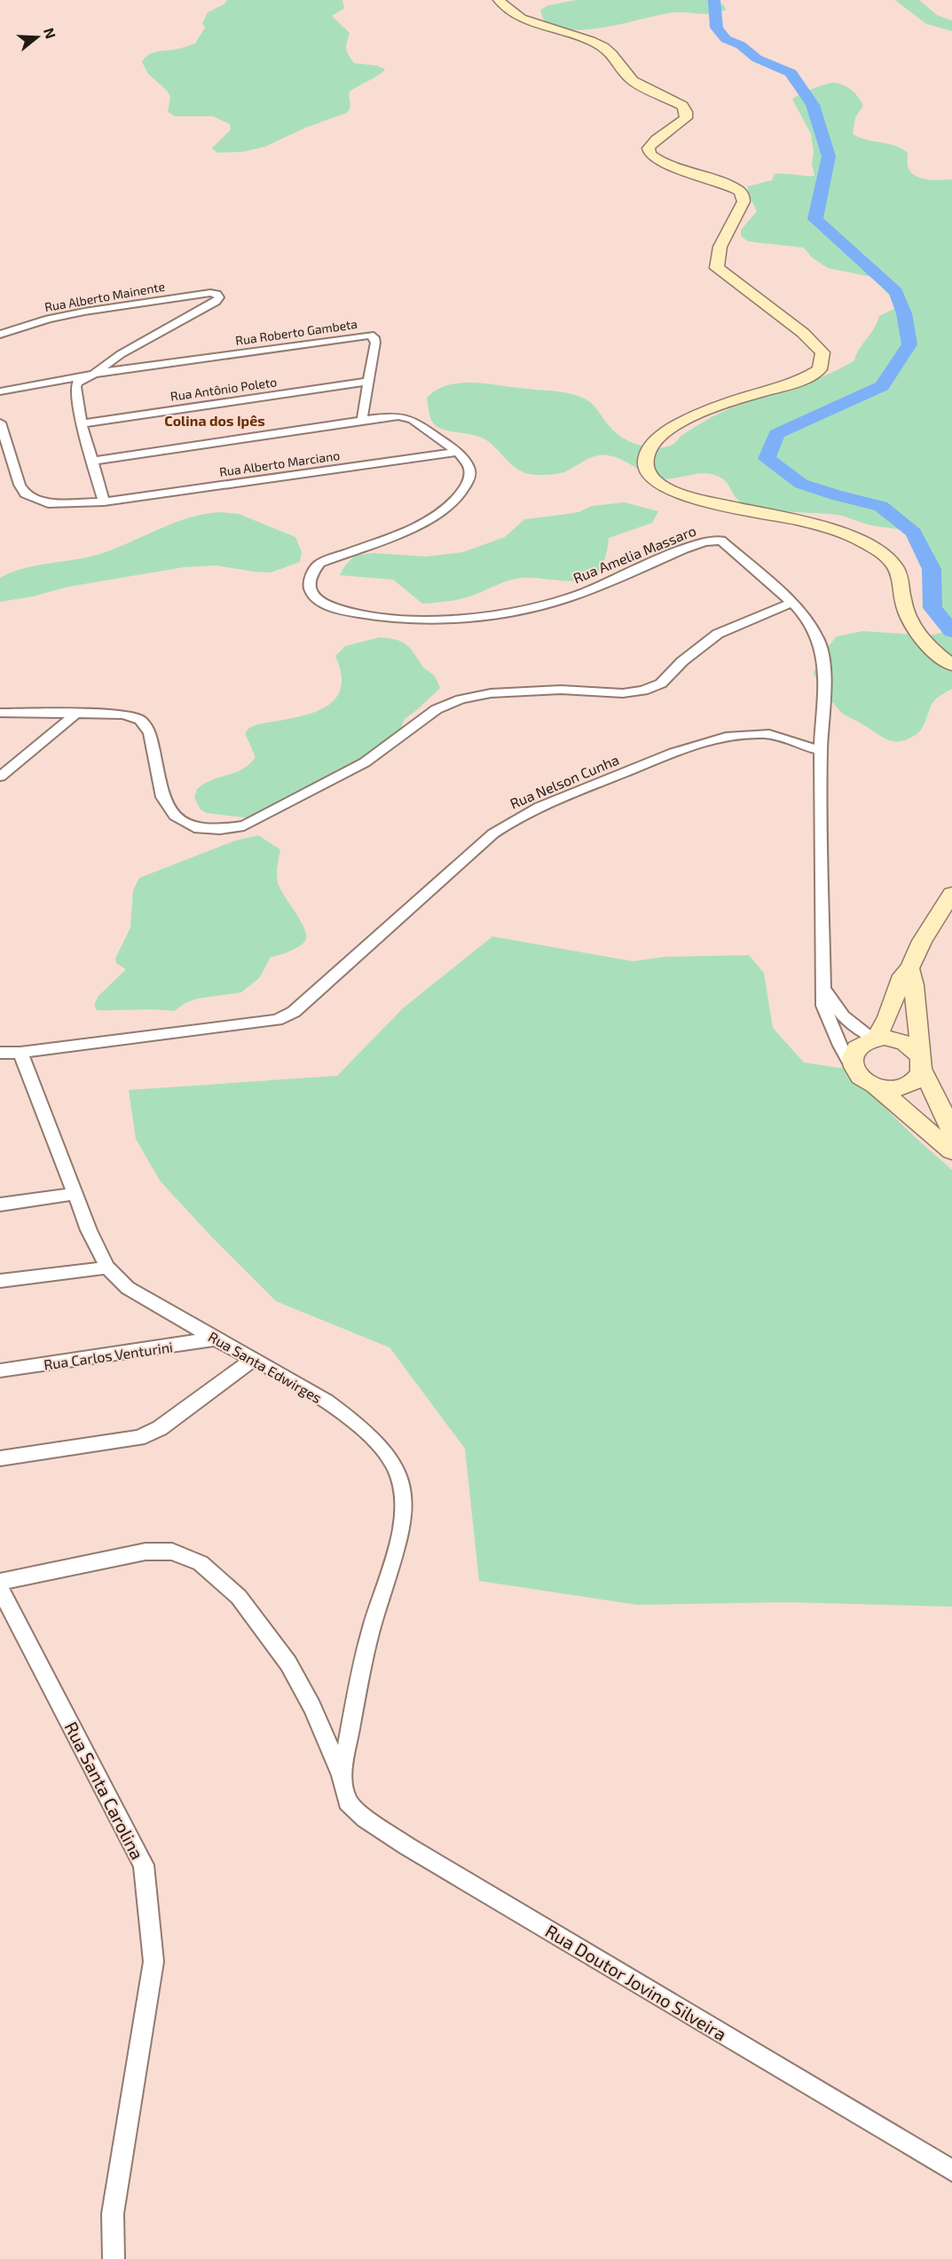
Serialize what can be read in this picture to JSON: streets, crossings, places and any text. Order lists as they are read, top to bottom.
{
  "streets": {
    "street": [
      "Rua Alberto Mainente",
      "Rua Roberto Gambeta",
      "Rua Antônio Poleto",
      "Rua Alberto Marciano",
      "Rua Amelia Massaro",
      "Rua Nelson Cunha",
      "Rua Carlos Venturini",
      "Rua Santa Edwirges",
      "Rua Santa Carolina",
      "Rua Doutor Jovino Silveira"
    ]
  },
  "crossings": [
    ["Rua Alberto Mainente", "Rua Roberto Gambeta"],
    ["Rua Roberto Gambeta", "Rua Antônio Poleto"],
    ["Rua Alberto Marciano", "Rua Amelia Massaro"],
    ["Rua Amelia Massaro", "Rua Nelson Cunha"],
    ["Rua Nelson Cunha", "Rua Santa Edwirges"],
    ["Rua Carlos Venturini", "Rua Santa Edwirges"],
    ["Rua Santa Edwirges", "Rua Doutor Jovino Silveira"]
  ],
  "districts": ["Colina dos Ipês"],
  "north": "right"
}
